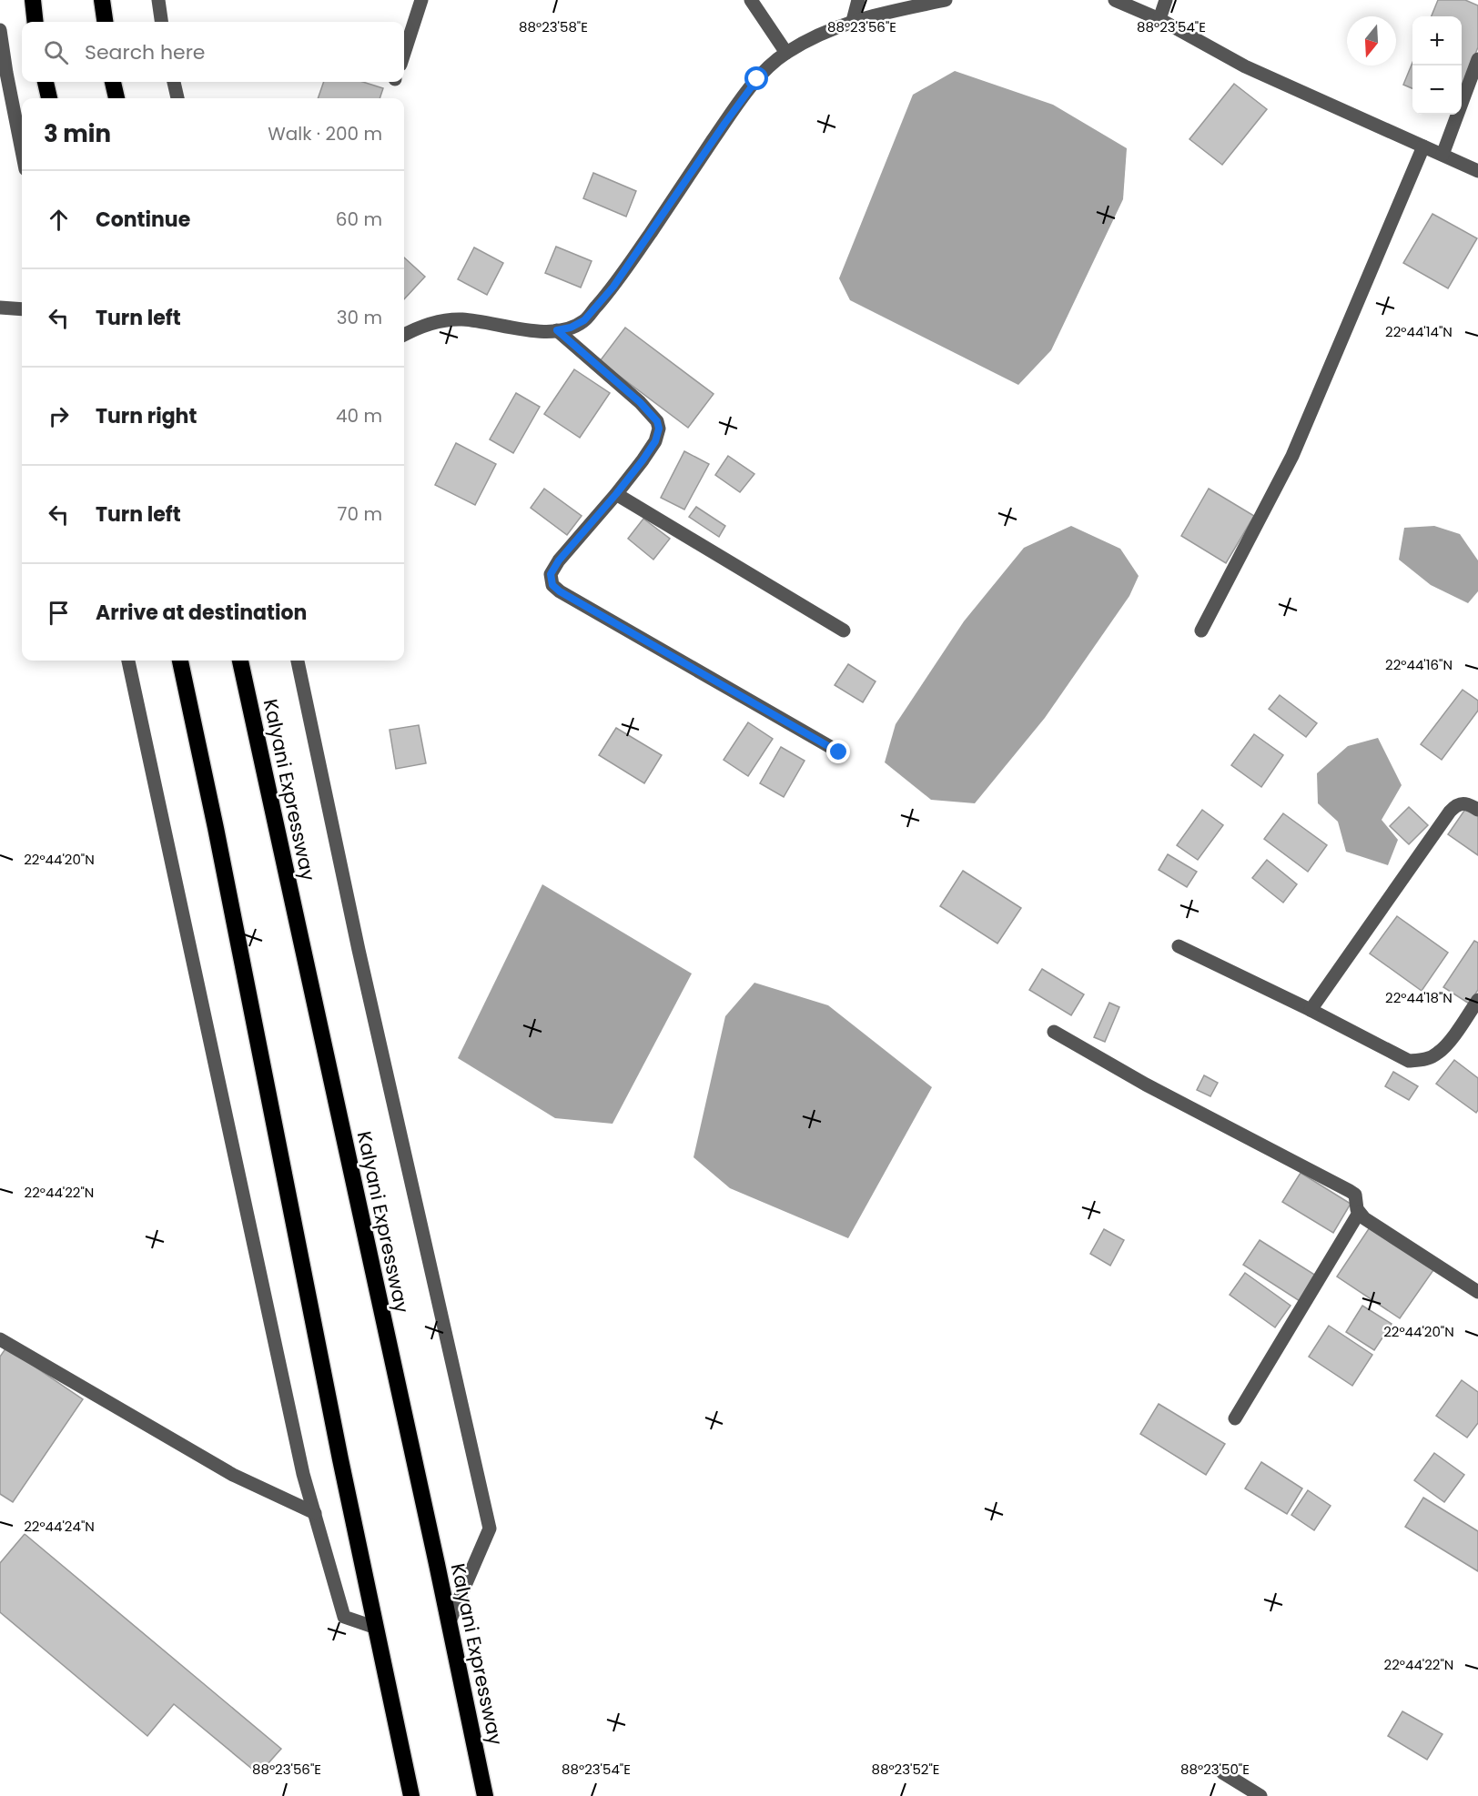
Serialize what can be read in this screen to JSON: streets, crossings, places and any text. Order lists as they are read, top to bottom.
{
  "streets": {
    "highway": ["Kalyani Expressway"]
  },
  "north": "bottom",
  "page": {
    "map_buttons": ["+", "−"],
    "search": "Search here",
    "heading": ["3 min", "Walk · 200 m"],
    "list": [
      ["Continue", "60 m"],
      ["Turn left", "30 m"],
      ["Turn right", "40 m"],
      ["Turn left", "70 m"],
      "Arrive at destination"
    ]
  },
  "coordinates": [
    "88°23'58\"E",
    "88°23'56\"E",
    "88°23'54\"E",
    "22°44'14\"N",
    "22°44'16\"N",
    "22°44'20\"N",
    "22°44'18\"N",
    "22°44'22\"N",
    "22°44'24\"N",
    "88°23'52\"E",
    "88°23'50\"E"
  ]
}
